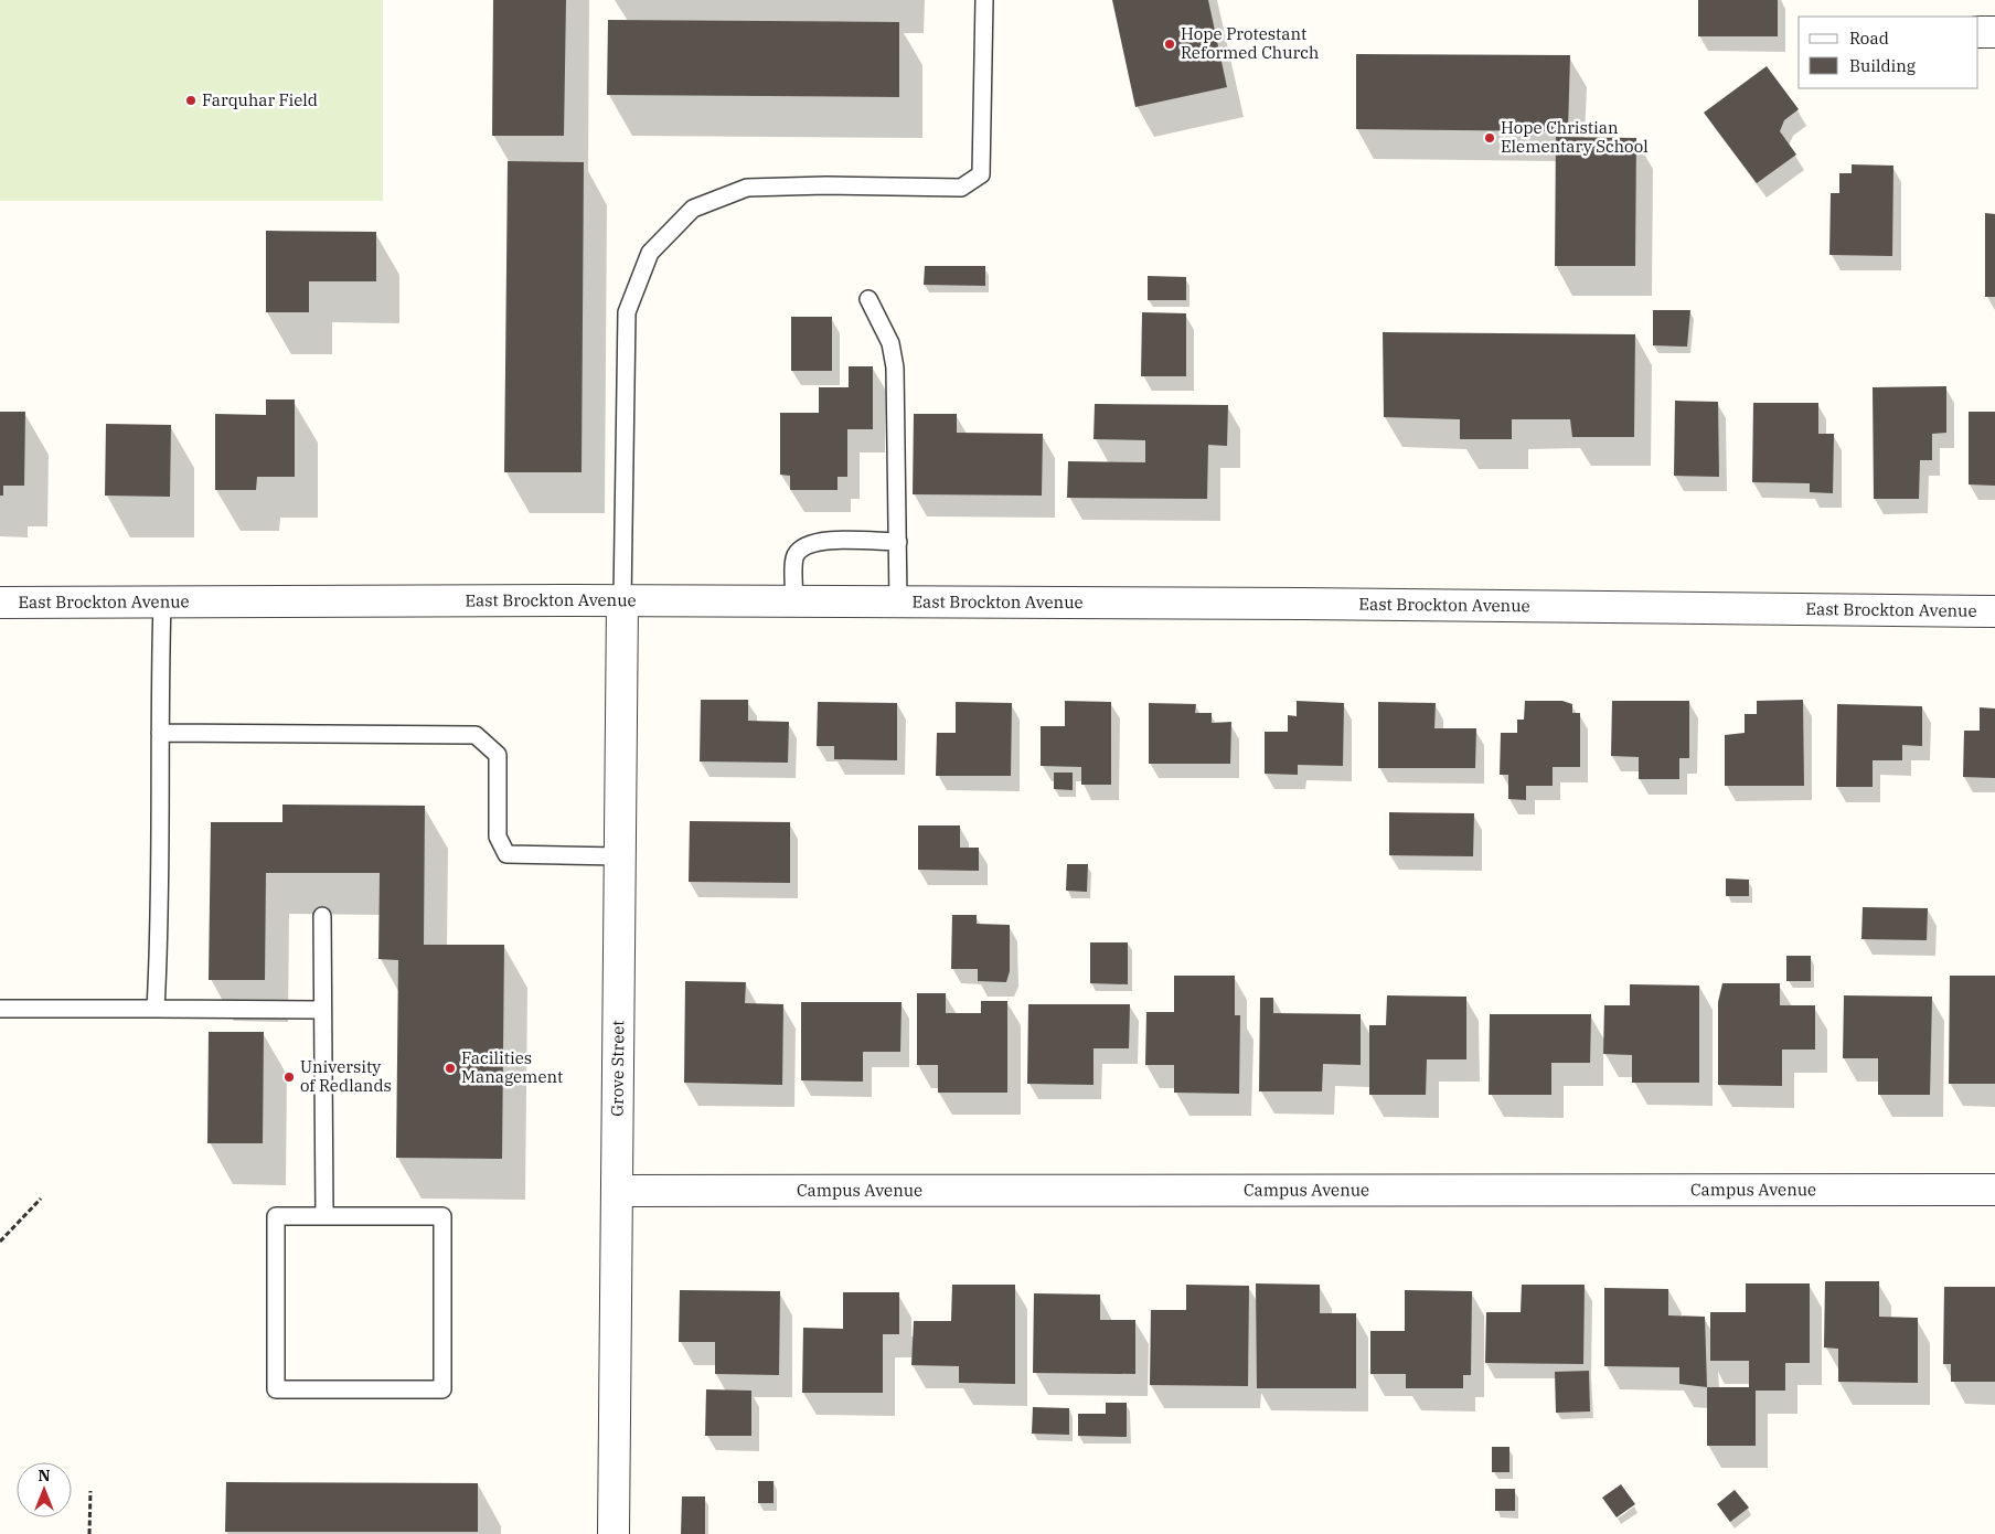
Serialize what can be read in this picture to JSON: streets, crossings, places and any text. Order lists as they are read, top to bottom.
{
  "streets": {
    "street": ["East Brockton Avenue", "Grove Street", "Campus Avenue"]
  },
  "crossings": [
    ["East Brockton Avenue", "Grove Street"],
    ["Grove Street", "Campus Avenue"]
  ],
  "places": [
    "Hope Protestant Reformed Church",
    "Farquhar Field",
    "Hope Christian Elementary School",
    "Facilities Management",
    "University of Redlands"
  ],
  "legend": ["Road", "Building"],
  "north": "top"
}
